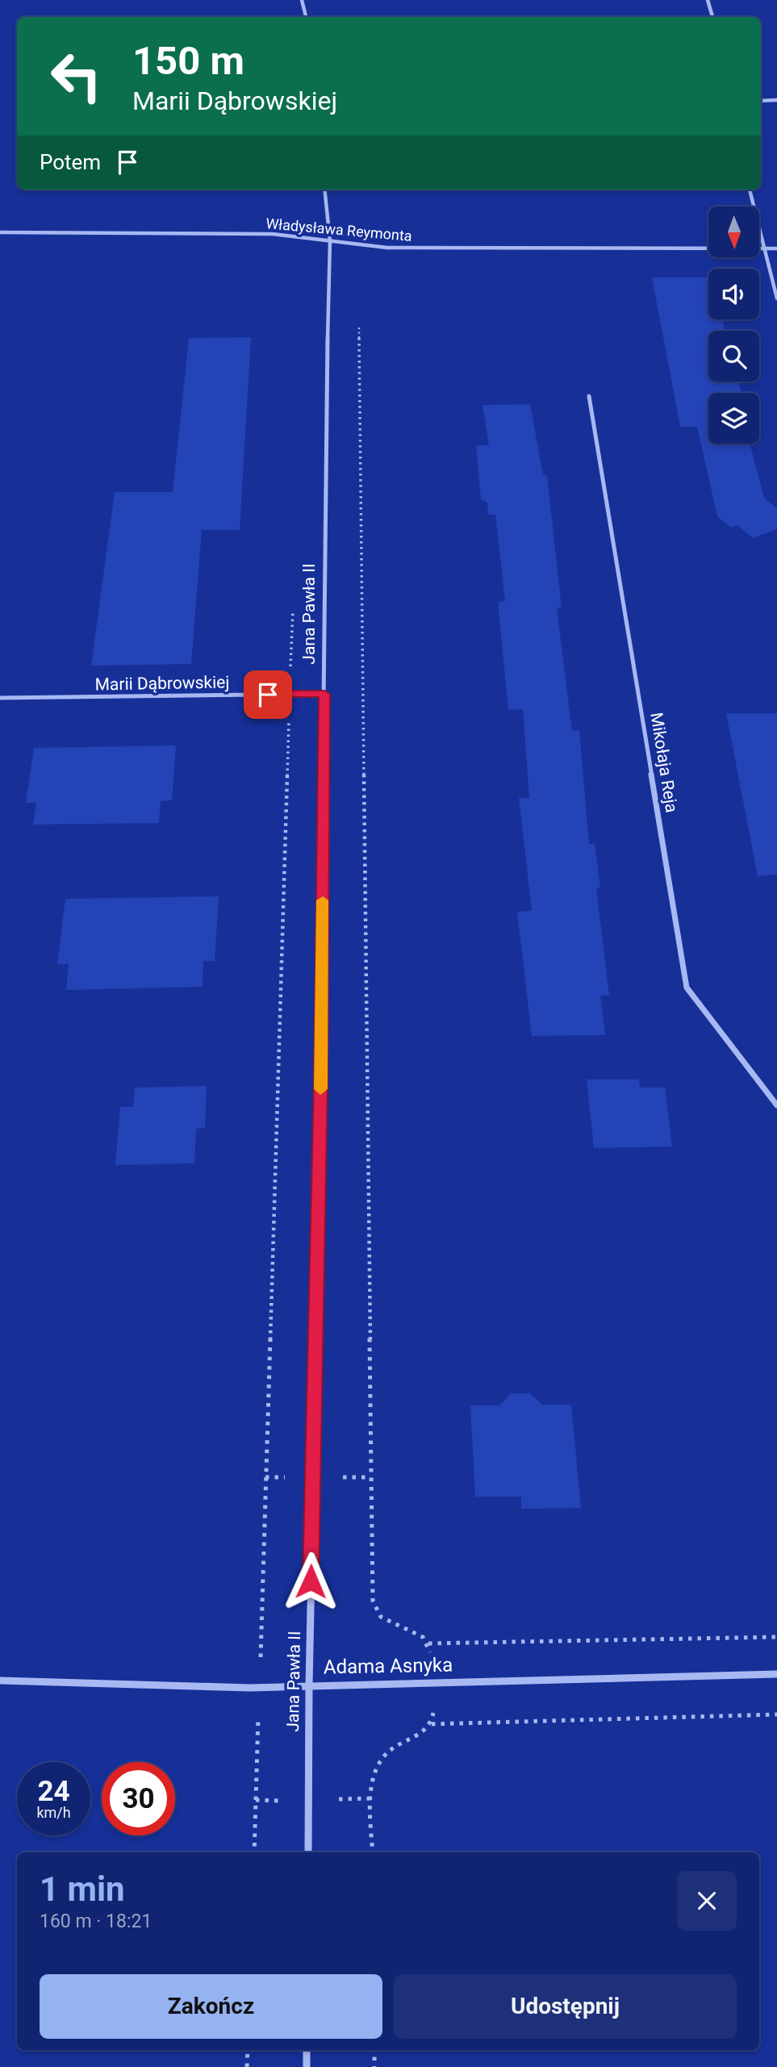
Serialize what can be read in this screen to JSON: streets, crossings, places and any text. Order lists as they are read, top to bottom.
{
  "streets": {
    "street": [
      "Władysława Reymonta",
      "Jana Pawła II",
      "Marii Dąbrowskiej",
      "Mikołaja Reja",
      "Adama Asnyka"
    ]
  },
  "crossings": [
    ["Władysława Reymonta", "Jana Pawła II"],
    ["Jana Pawła II", "Marii Dąbrowskiej"],
    ["Jana Pawła II", "Adama Asnyka"]
  ],
  "north": "bottom",
  "page": {
    "turn": ["150 m", "Marii Dąbrowskiej"],
    "then": "Potem",
    "speed": "24 km/h",
    "limit": "30",
    "heading": ["1 min", "160 m · 18:21"],
    "buttons": ["Zakończ", "Udostępnij"]
  }
}
